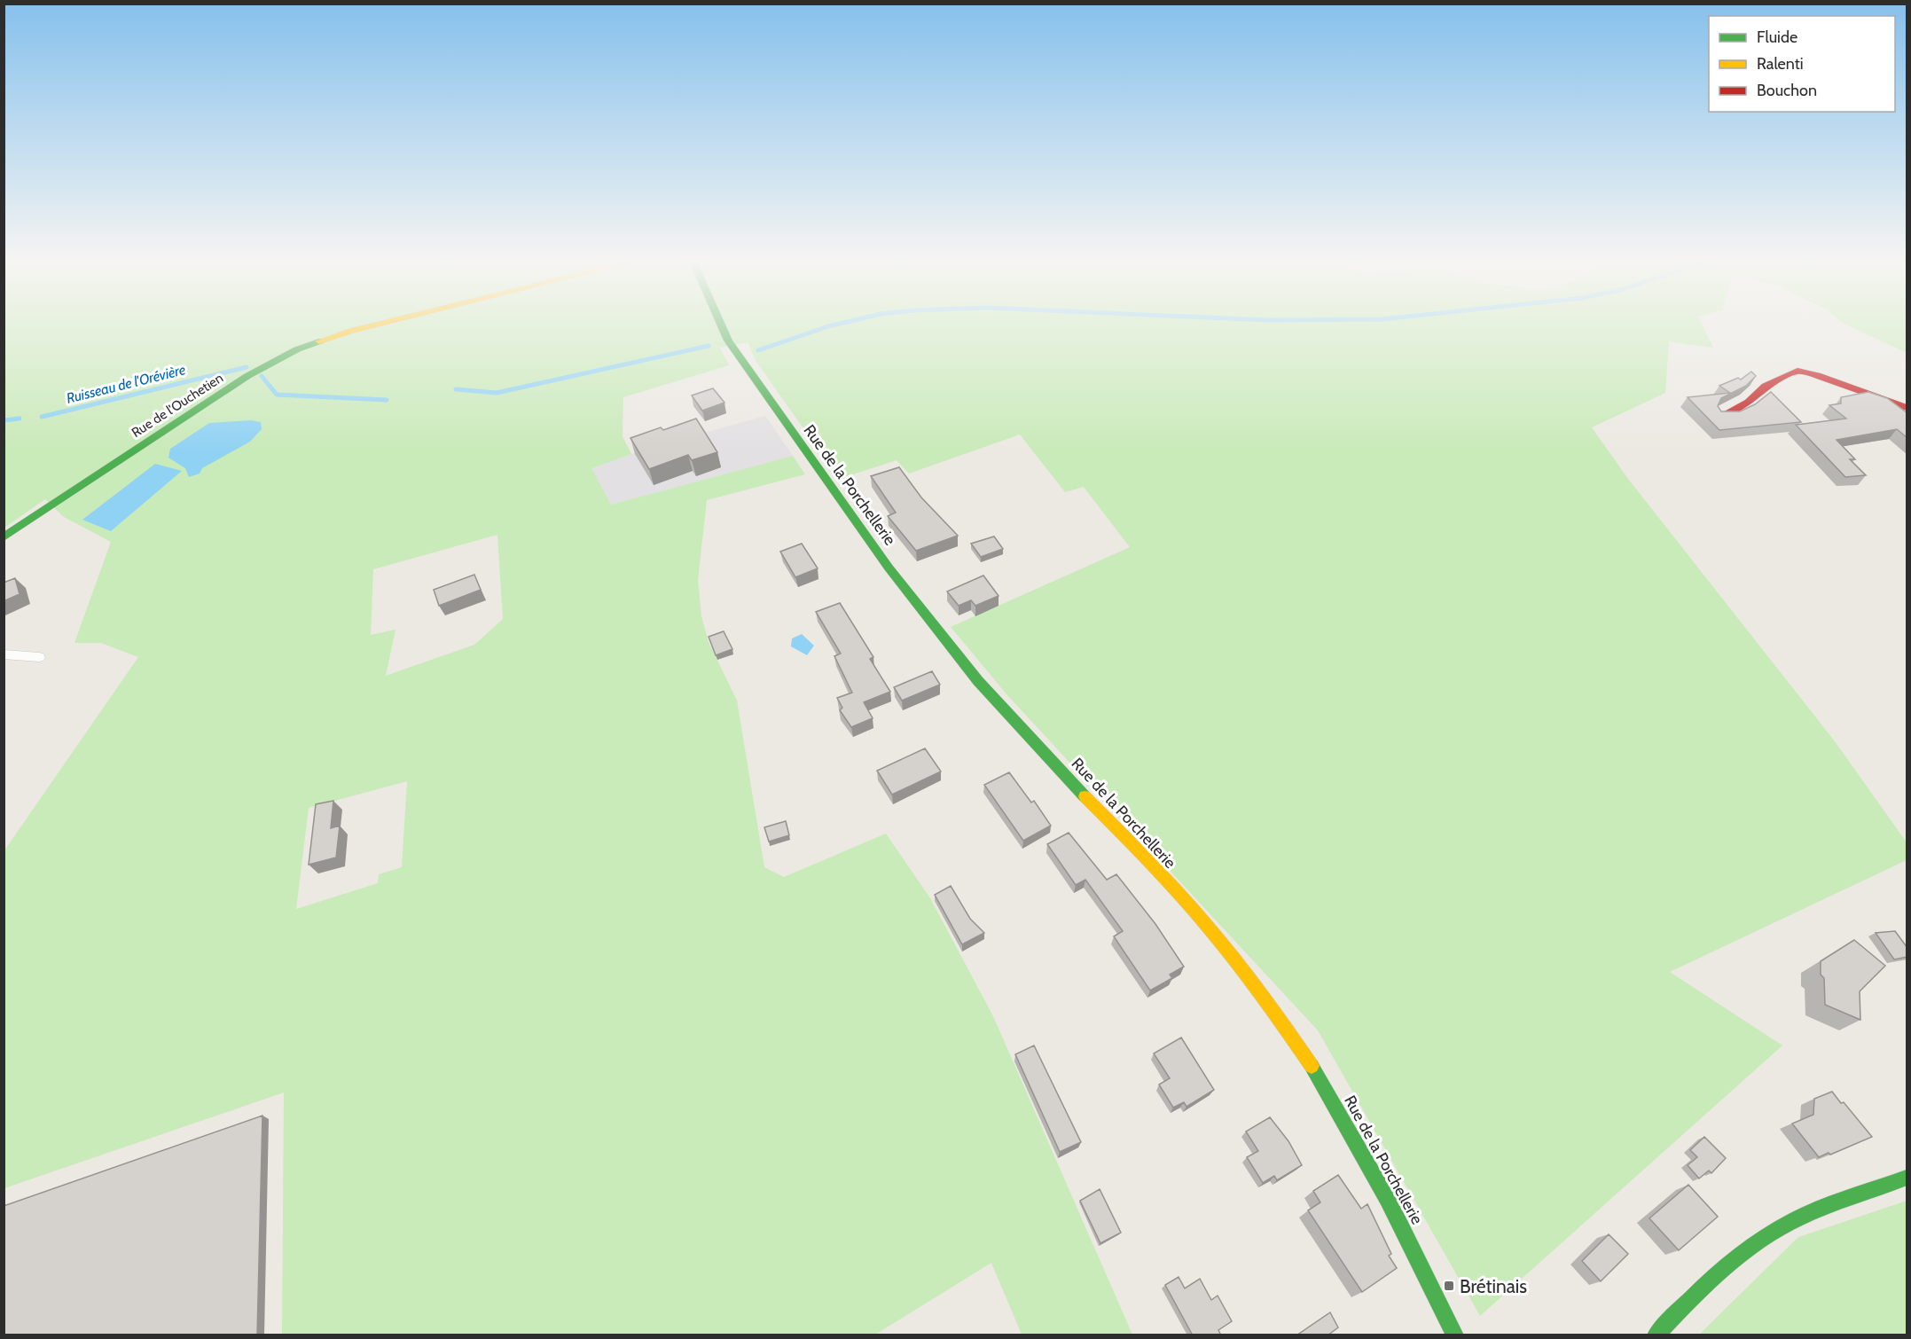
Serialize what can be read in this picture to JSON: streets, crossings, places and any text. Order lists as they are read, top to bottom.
{
  "streets": {
    "street": ["Rue de l'Ouchetien", "Rue de la Porchellerie"]
  },
  "water": ["Ruisseau de l'Orévière"],
  "places": {
    "transit": ["Brétinais"]
  },
  "legend": ["Fluide", "Ralenti", "Bouchon"]
}
